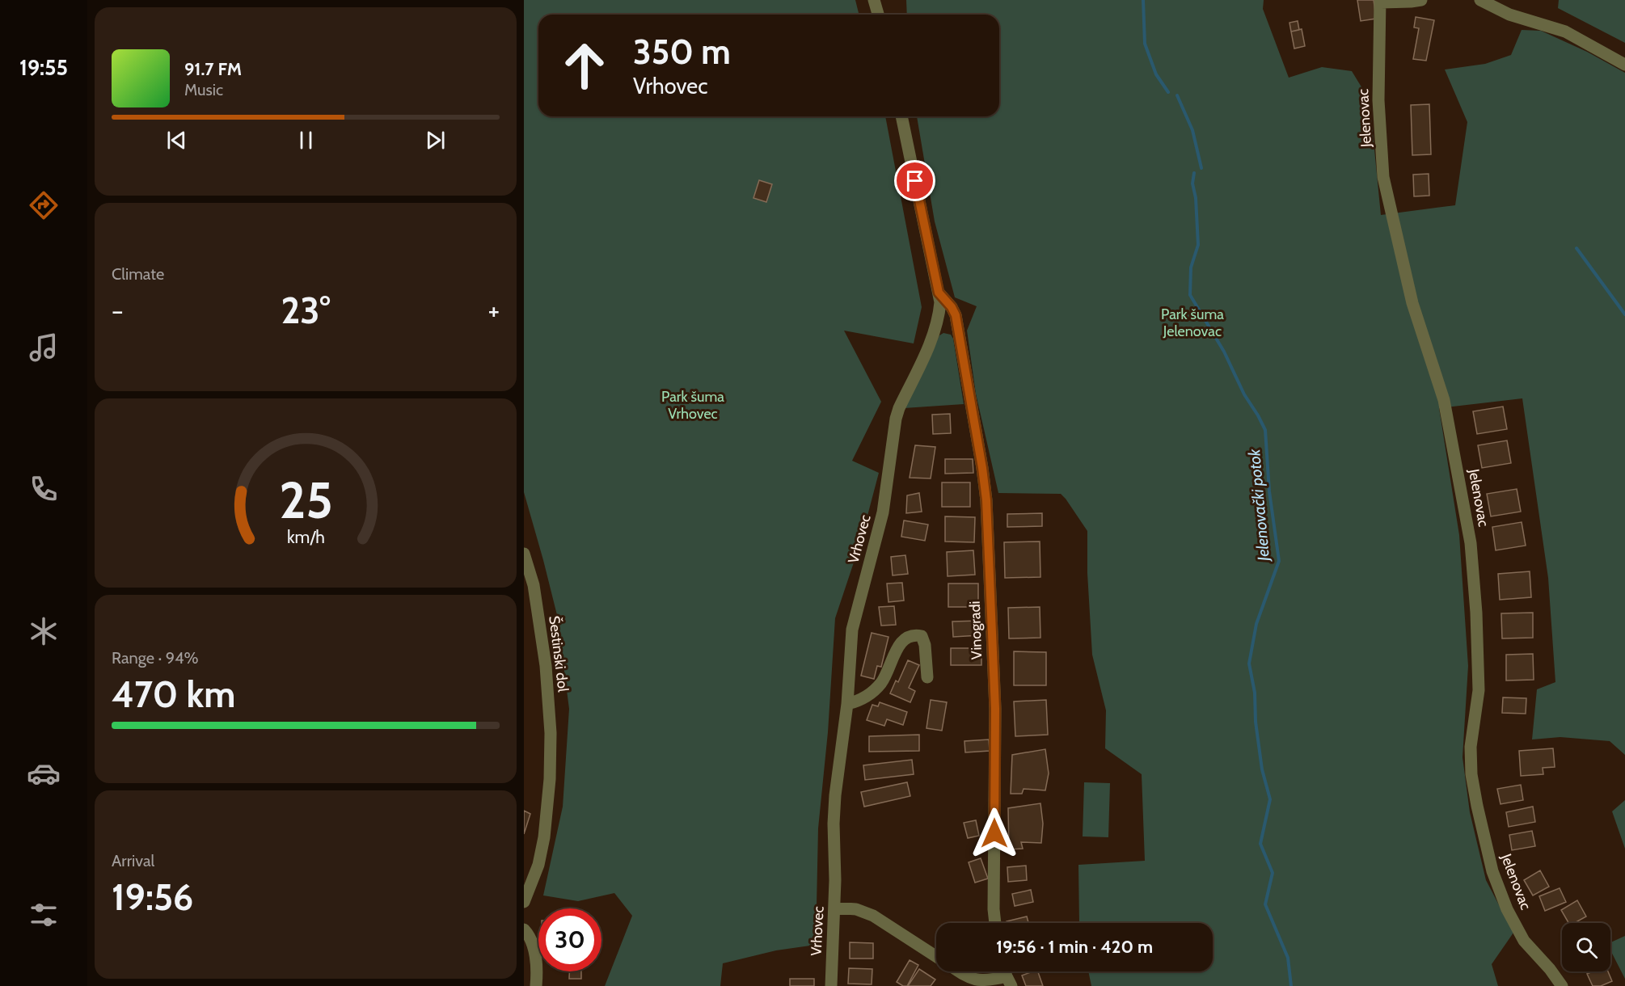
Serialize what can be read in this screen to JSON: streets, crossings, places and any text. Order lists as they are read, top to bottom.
{
  "streets": {
    "street": [
      "Jelenovac",
      "Vrhovec",
      "Vinogradi",
      "Šestinski dol"
    ]
  },
  "crossings": [
    ["Vrhovec", "Vinogradi"]
  ],
  "water": ["Jelenovački potok"],
  "parks": ["Park šuma Jelenovac", "Park šuma Vrhovec"],
  "page": {
    "tabs": "19:55",
    "turn": ["350 m", "Vrhovec"],
    "song": ["91.7 FM", "Music"],
    "tile": [
      "Climate",
      ["Range · 94%", "470 km"],
      ["Arrival", "19:56"]
    ],
    "heat": ["−", "23°", "+"],
    "limit": "30",
    "trip": "19:56 · 1 min · 420 m",
    "gauge": ["25", "km/h"]
  }
}
